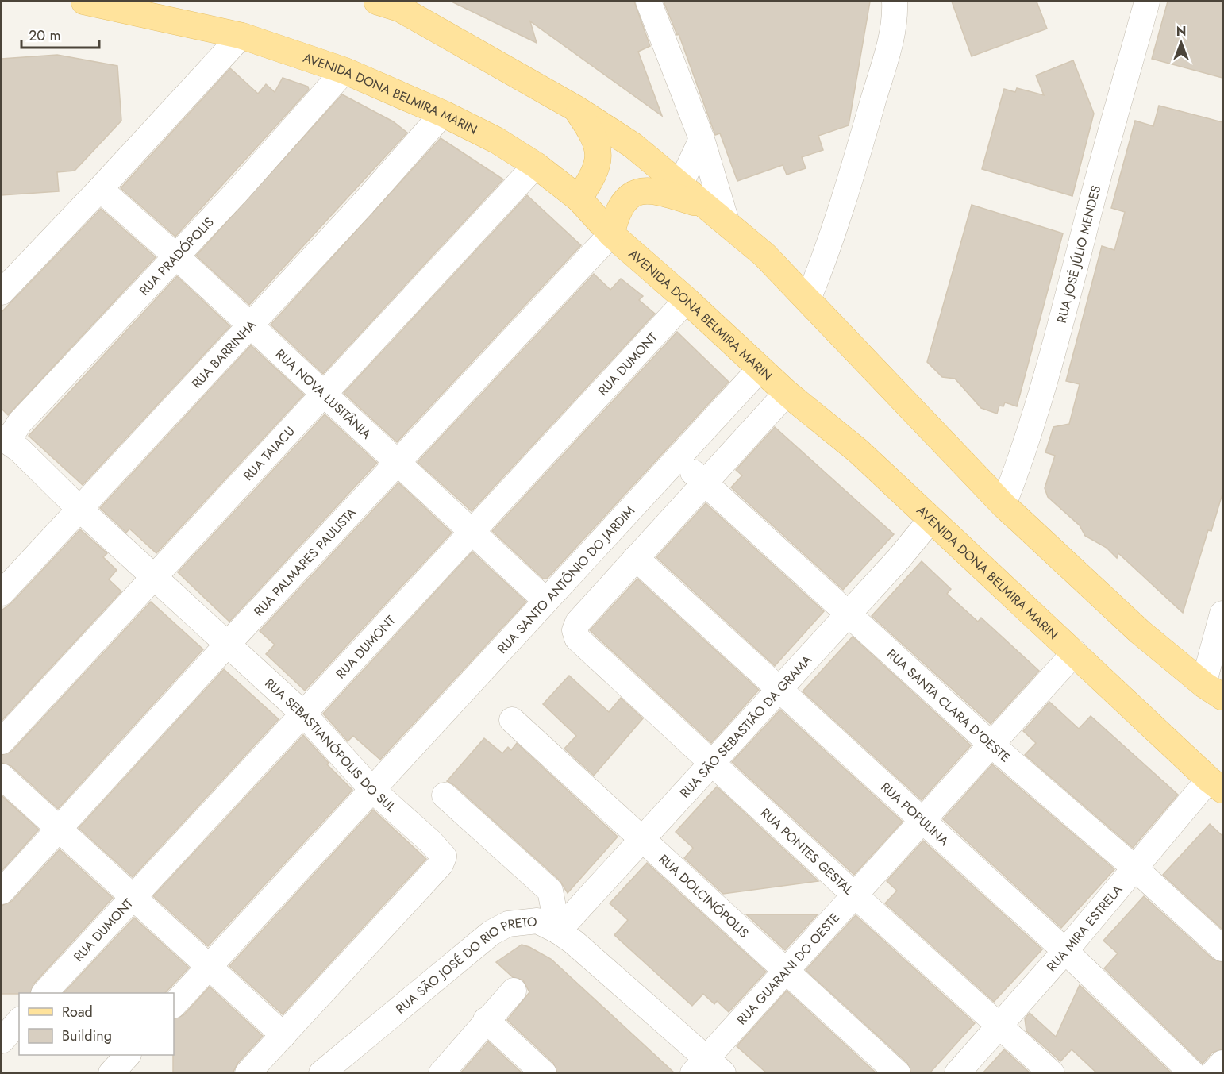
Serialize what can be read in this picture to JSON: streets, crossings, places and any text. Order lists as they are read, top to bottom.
{
  "streets": {
    "main road": ["AVENIDA DONA BELMIRA MARIN"],
    "street": [
      "RUA JOSÉ JÚLIO MENDES",
      "RUA PRADÓPOLIS",
      "RUA BARRINHA",
      "RUA DUMONT",
      "RUA NOVA LUSITÂNIA",
      "RUA TAIACU",
      "RUA PALMARES PAULISTA",
      "RUA SANTO ANTÔNIO DO JARDIM",
      "RUA SANTA CLARA D'OESTE",
      "RUA SÃO SEBASTIÃO DA GRAMA",
      "RUA SEBASTIANÓPOLIS DO SUL",
      "RUA POPULINA",
      "RUA PONTES GESTAL",
      "RUA DOLCINÓPOLIS",
      "RUA MIRA ESTRELA",
      "RUA SÃO JOSÉ DO RIO PRETO",
      "RUA GUARANI DO OESTE"
    ]
  },
  "crossings": [
    ["AVENIDA DONA BELMIRA MARIN", "RUA PRADÓPOLIS"],
    ["AVENIDA DONA BELMIRA MARIN", "RUA BARRINHA"],
    ["AVENIDA DONA BELMIRA MARIN", "RUA DUMONT"],
    ["AVENIDA DONA BELMIRA MARIN", "RUA TAIACU"],
    ["AVENIDA DONA BELMIRA MARIN", "RUA PALMARES PAULISTA"],
    ["AVENIDA DONA BELMIRA MARIN", "RUA SANTO ANTÔNIO DO JARDIM"],
    ["AVENIDA DONA BELMIRA MARIN", "RUA SÃO SEBASTIÃO DA GRAMA"],
    ["AVENIDA DONA BELMIRA MARIN", "RUA MIRA ESTRELA"],
    ["AVENIDA DONA BELMIRA MARIN", "RUA GUARANI DO OESTE"],
    ["RUA PRADÓPOLIS", "RUA NOVA LUSITÂNIA"],
    ["RUA PRADÓPOLIS", "RUA SEBASTIANÓPOLIS DO SUL"],
    ["RUA BARRINHA", "RUA NOVA LUSITÂNIA"],
    ["RUA BARRINHA", "RUA SEBASTIANÓPOLIS DO SUL"],
    ["RUA DUMONT", "RUA NOVA LUSITÂNIA"],
    ["RUA DUMONT", "RUA SEBASTIANÓPOLIS DO SUL"],
    ["RUA NOVA LUSITÂNIA", "RUA TAIACU"],
    ["RUA NOVA LUSITÂNIA", "RUA PALMARES PAULISTA"],
    ["RUA NOVA LUSITÂNIA", "RUA SANTO ANTÔNIO DO JARDIM"],
    ["RUA TAIACU", "RUA SEBASTIANÓPOLIS DO SUL"],
    ["RUA PALMARES PAULISTA", "RUA SEBASTIANÓPOLIS DO SUL"],
    ["RUA SANTO ANTÔNIO DO JARDIM", "RUA SANTA CLARA D'OESTE"],
    ["RUA SANTO ANTÔNIO DO JARDIM", "RUA SEBASTIANÓPOLIS DO SUL"],
    ["RUA SANTA CLARA D'OESTE", "RUA SÃO SEBASTIÃO DA GRAMA"],
    ["RUA SANTA CLARA D'OESTE", "RUA MIRA ESTRELA"],
    ["RUA SANTA CLARA D'OESTE", "RUA GUARANI DO OESTE"],
    ["RUA SÃO SEBASTIÃO DA GRAMA", "RUA POPULINA"],
    ["RUA SÃO SEBASTIÃO DA GRAMA", "RUA PONTES GESTAL"],
    ["RUA SÃO SEBASTIÃO DA GRAMA", "RUA DOLCINÓPOLIS"],
    ["RUA SÃO SEBASTIÃO DA GRAMA", "RUA SÃO JOSÉ DO RIO PRETO"],
    ["RUA POPULINA", "RUA PONTES GESTAL"],
    ["RUA POPULINA", "RUA MIRA ESTRELA"],
    ["RUA POPULINA", "RUA GUARANI DO OESTE"],
    ["RUA PONTES GESTAL", "RUA MIRA ESTRELA"],
    ["RUA PONTES GESTAL", "RUA GUARANI DO OESTE"],
    ["RUA DOLCINÓPOLIS", "RUA GUARANI DO OESTE"],
    ["RUA SÃO JOSÉ DO RIO PRETO", "RUA GUARANI DO OESTE"]
  ],
  "legend": ["Road", "Building"],
  "scale_bar": "20 m",
  "north": "top"
}
